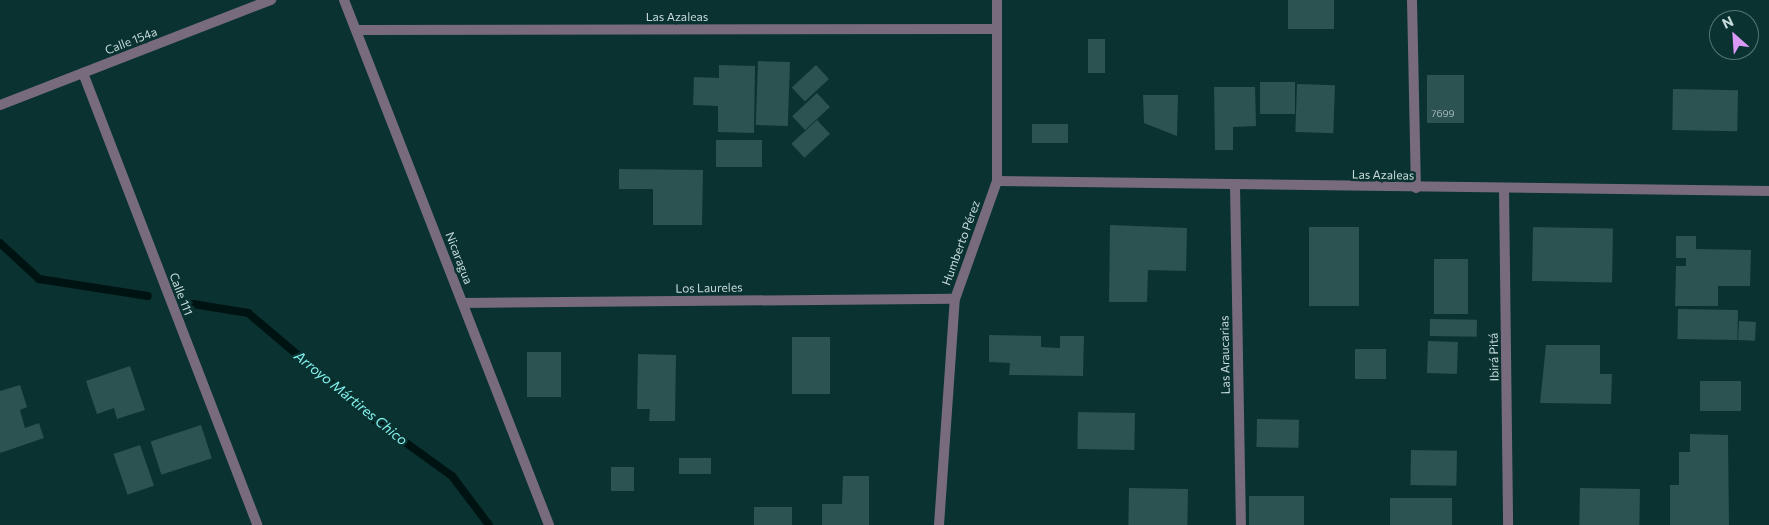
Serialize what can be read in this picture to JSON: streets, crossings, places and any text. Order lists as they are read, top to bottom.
{
  "streets": {
    "street": [
      "Las Azaleas",
      "Calle 154a",
      "Humberto Pérez",
      "Nicaragua",
      "Los Laureles",
      "Calle 111",
      "Las Araucarias",
      "Ibirá Pitá"
    ]
  },
  "crossings": [
    ["Las Azaleas", "Humberto Pérez"],
    ["Las Azaleas", "Nicaragua"],
    ["Las Azaleas", "Las Araucarias"],
    ["Las Azaleas", "Ibirá Pitá"],
    ["Calle 154a", "Calle 111"],
    ["Humberto Pérez", "Los Laureles"],
    ["Nicaragua", "Los Laureles"]
  ],
  "water": ["Arroyo Mártires Chico"],
  "house_numbers": ["7699"],
  "north": "top left"
}
